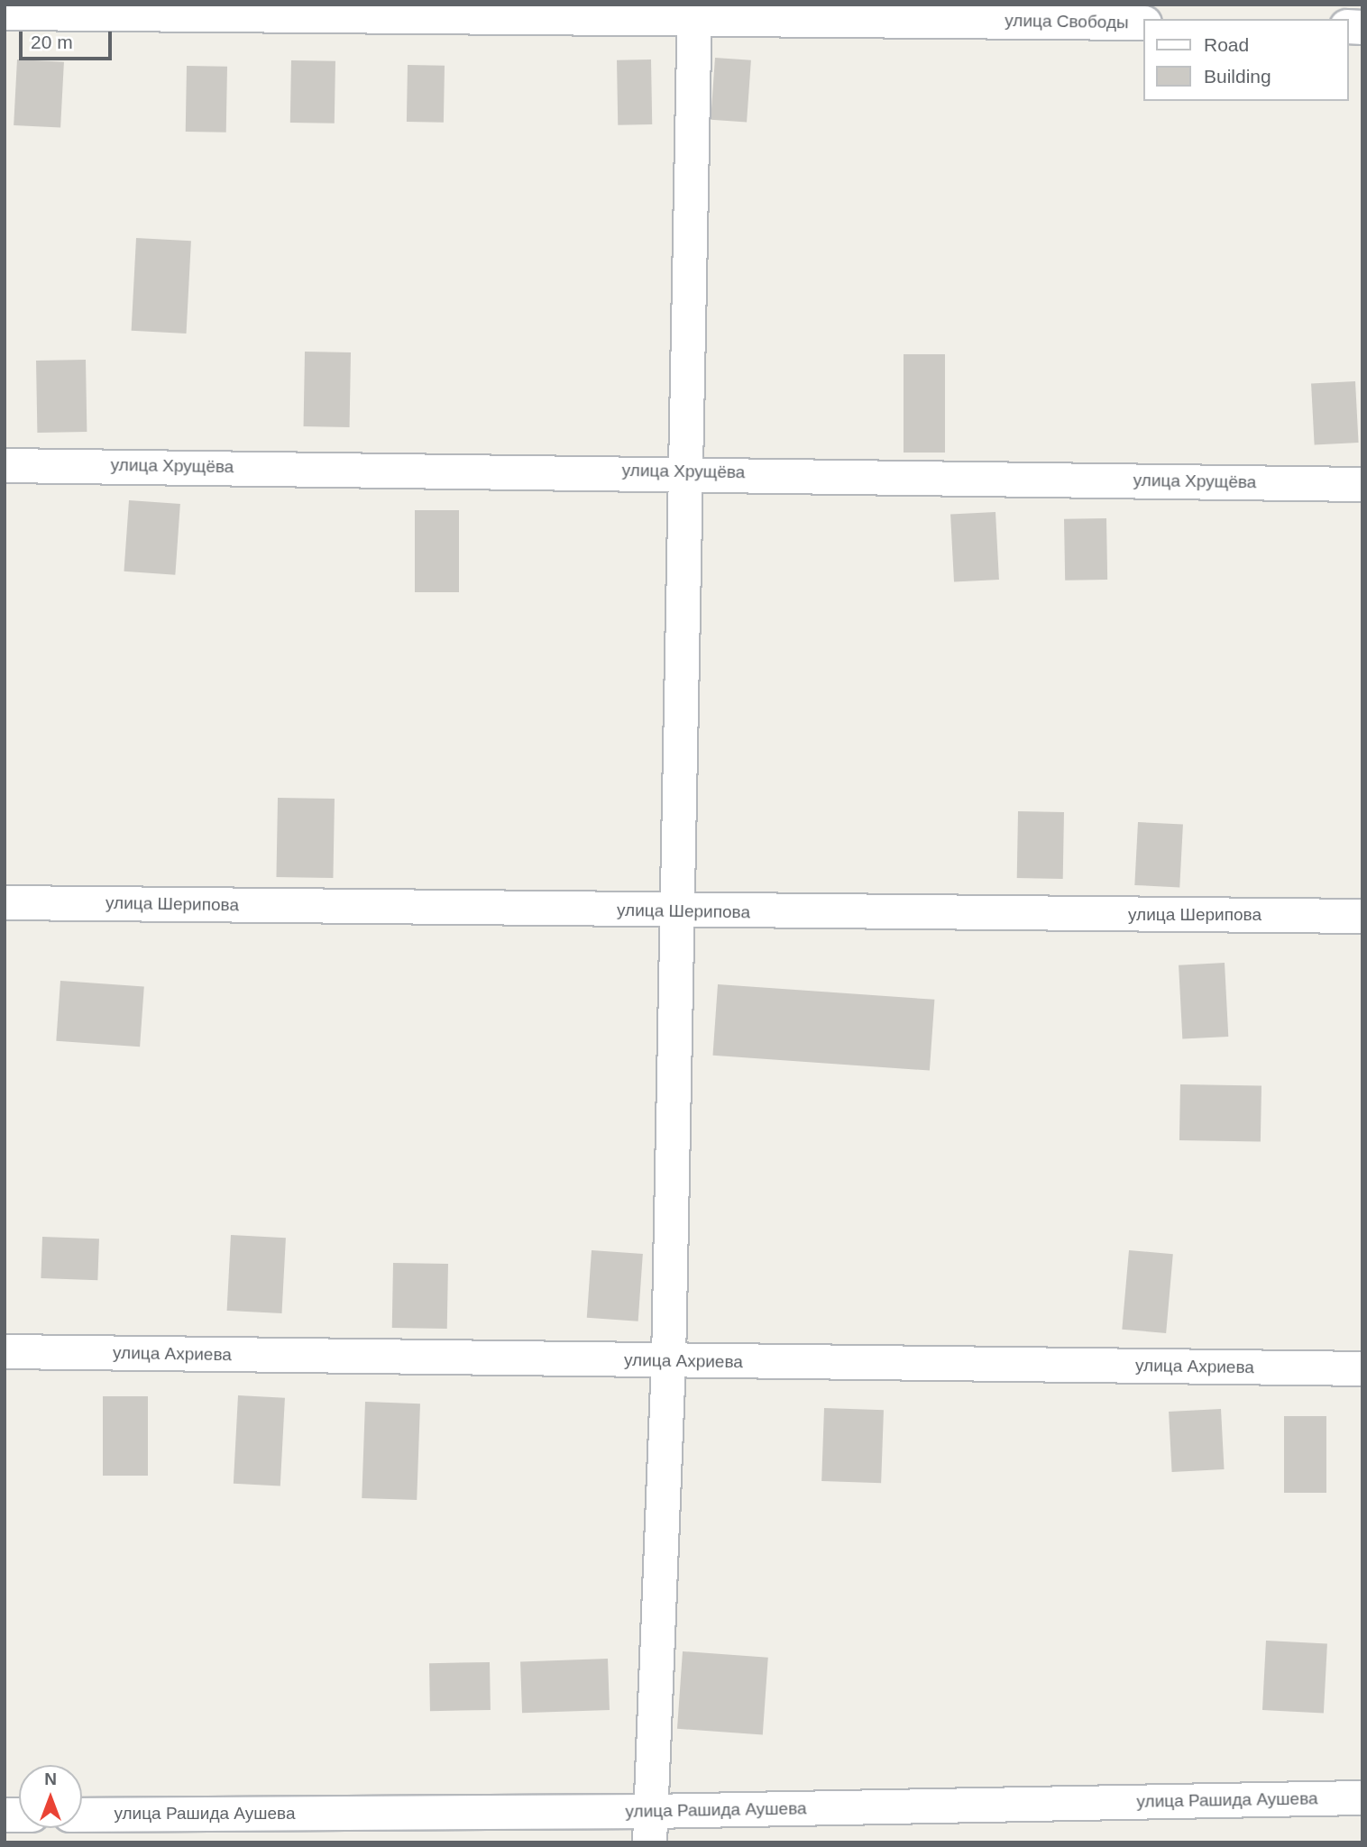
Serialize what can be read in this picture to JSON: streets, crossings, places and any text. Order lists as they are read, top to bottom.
{
  "streets": {
    "street": [
      "улица Свободы",
      "улица Хрущёва",
      "улица Шерипова",
      "улица Ахриева",
      "улица Рашида Аушева"
    ]
  },
  "legend": ["Road", "Building"],
  "scale_bar": "20 m",
  "north": "top"
}
